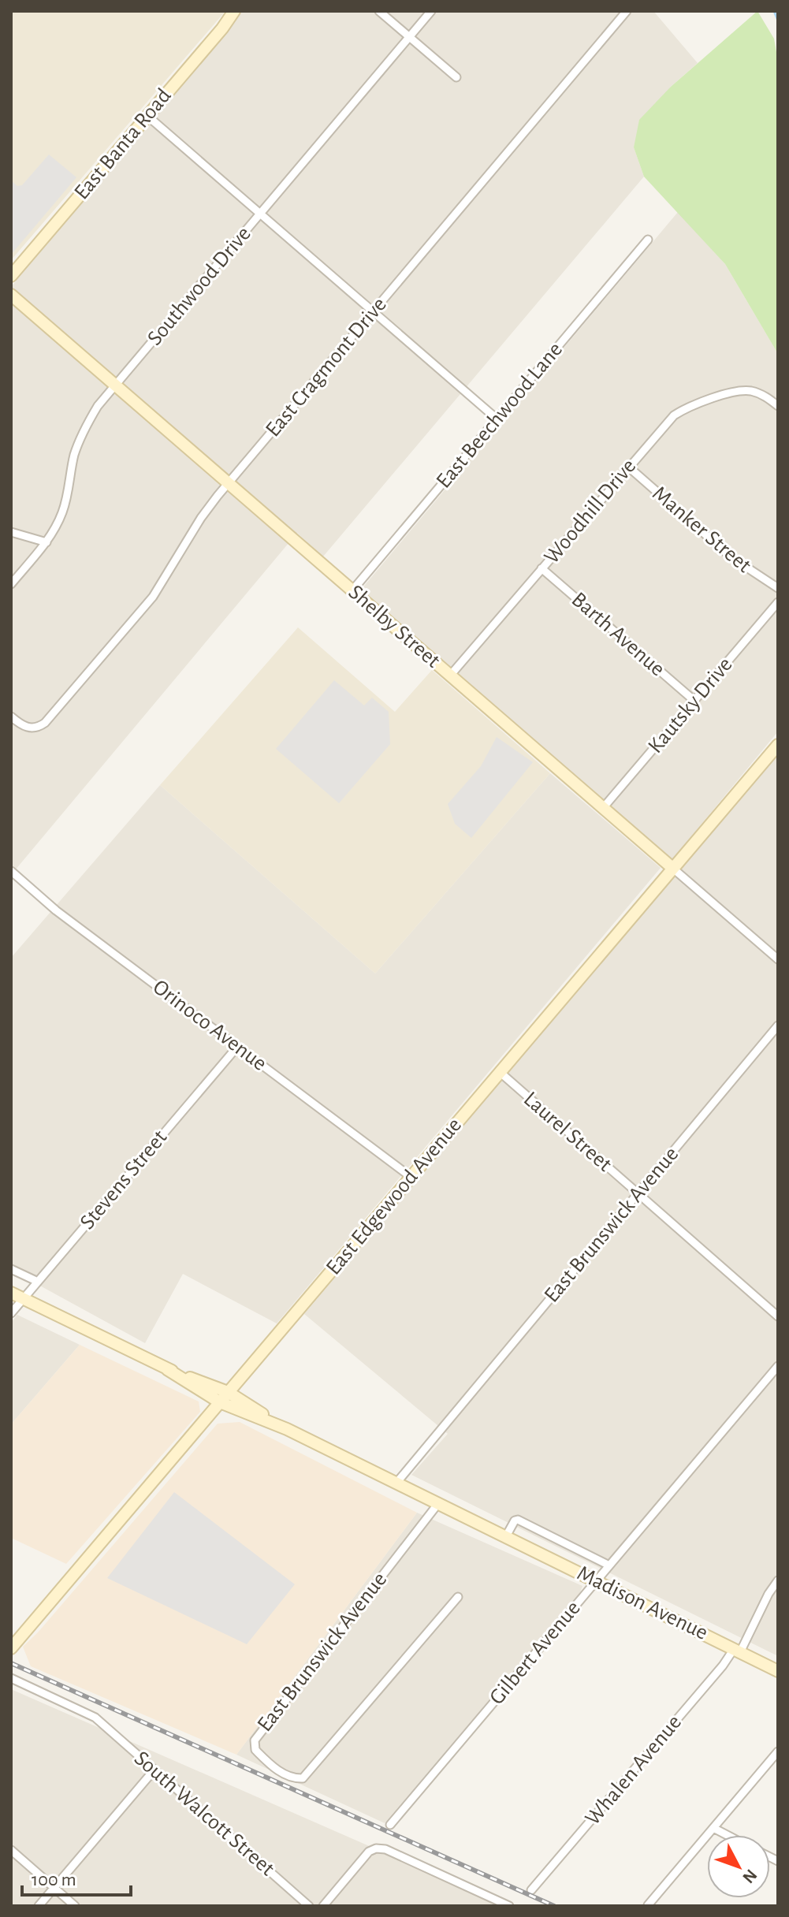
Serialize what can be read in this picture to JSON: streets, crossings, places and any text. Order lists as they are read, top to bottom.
{
  "streets": {
    "main road": [
      "East Banta Road",
      "Shelby Street",
      "East Edgewood Avenue",
      "Madison Avenue"
    ],
    "street": [
      "Southwood Drive",
      "East Cragmont Drive",
      "East Beechwood Lane",
      "Woodhill Drive",
      "Manker Street",
      "Barth Avenue",
      "Kautsky Drive",
      "Orinoco Avenue",
      "Laurel Street",
      "Stevens Street",
      "East Brunswick Avenue",
      "Gilbert Avenue",
      "Whalen Avenue",
      "South Walcott Street"
    ]
  },
  "crossings": [
    ["Southwood Drive", "Shelby Street"],
    ["East Cragmont Drive", "Shelby Street"],
    ["East Beechwood Lane", "Shelby Street"],
    ["Woodhill Drive", "Manker Street"],
    ["Woodhill Drive", "Shelby Street"],
    ["Woodhill Drive", "Barth Avenue"],
    ["Shelby Street", "Kautsky Drive"],
    ["Shelby Street", "East Edgewood Avenue"],
    ["Barth Avenue", "Kautsky Drive"],
    ["Orinoco Avenue", "Stevens Street"],
    ["Orinoco Avenue", "East Edgewood Avenue"],
    ["Laurel Street", "East Edgewood Avenue"],
    ["Laurel Street", "East Brunswick Avenue"],
    ["Stevens Street", "Madison Avenue"],
    ["East Edgewood Avenue", "Madison Avenue"],
    ["East Brunswick Avenue", "Madison Avenue"],
    ["Madison Avenue", "Gilbert Avenue"],
    ["Madison Avenue", "Whalen Avenue"]
  ],
  "scale_bar": "100 m",
  "north": "bottom right"
}
